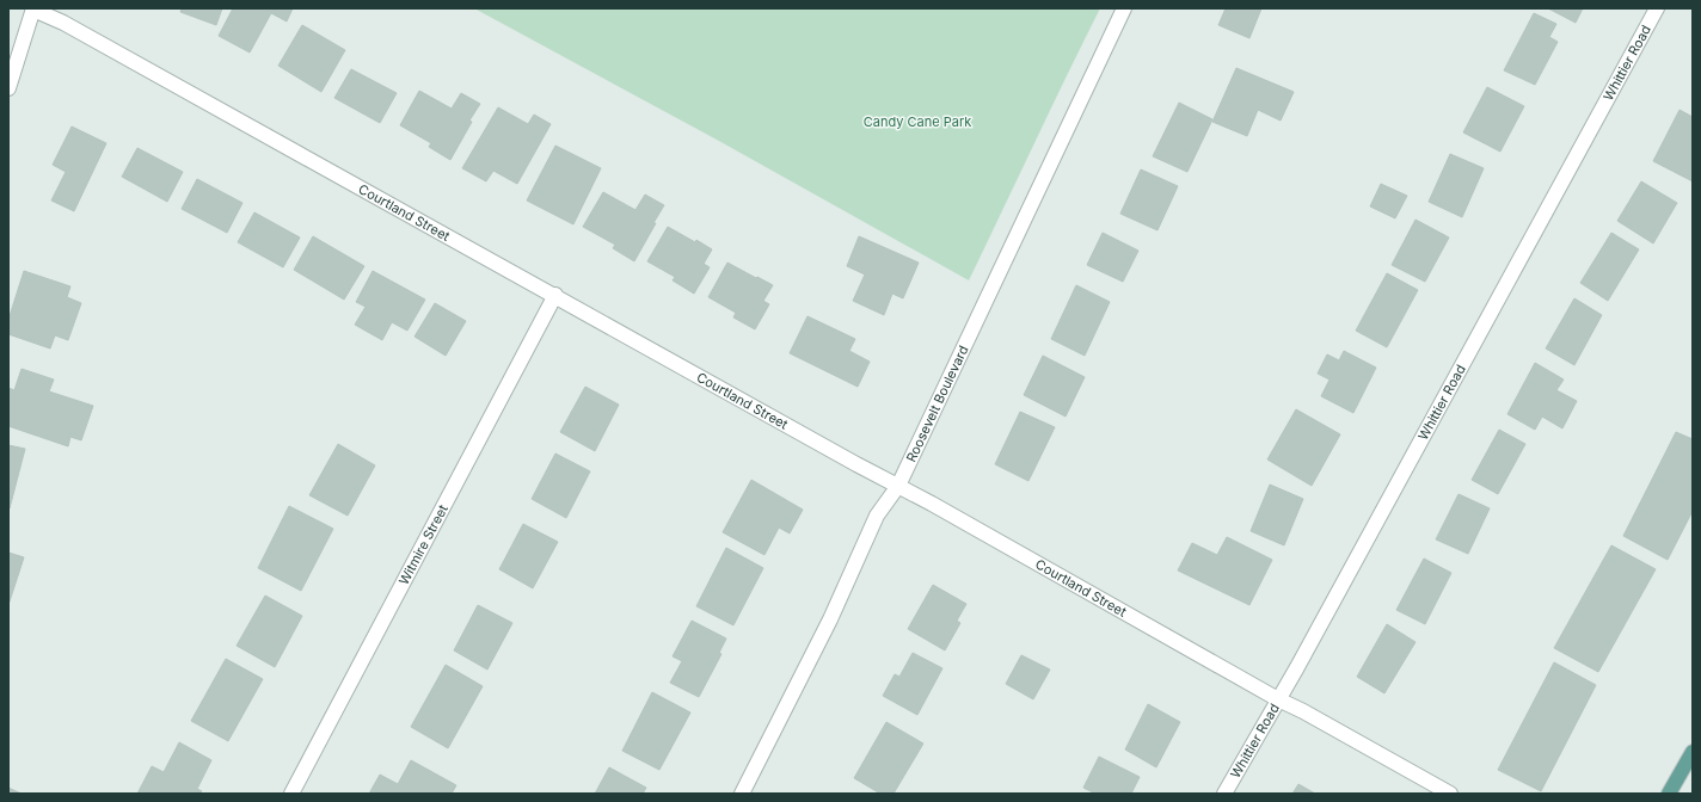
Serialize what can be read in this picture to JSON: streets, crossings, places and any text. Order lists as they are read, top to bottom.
{
  "streets": {
    "street": [
      "Whittier Road",
      "Courtland Street",
      "Roosevelt Boulevard",
      "Witmire Street"
    ]
  },
  "crossings": [
    ["Whittier Road", "Courtland Street"],
    ["Courtland Street", "Roosevelt Boulevard"],
    ["Courtland Street", "Witmire Street"]
  ],
  "parks": ["Candy Cane Park"]
}
